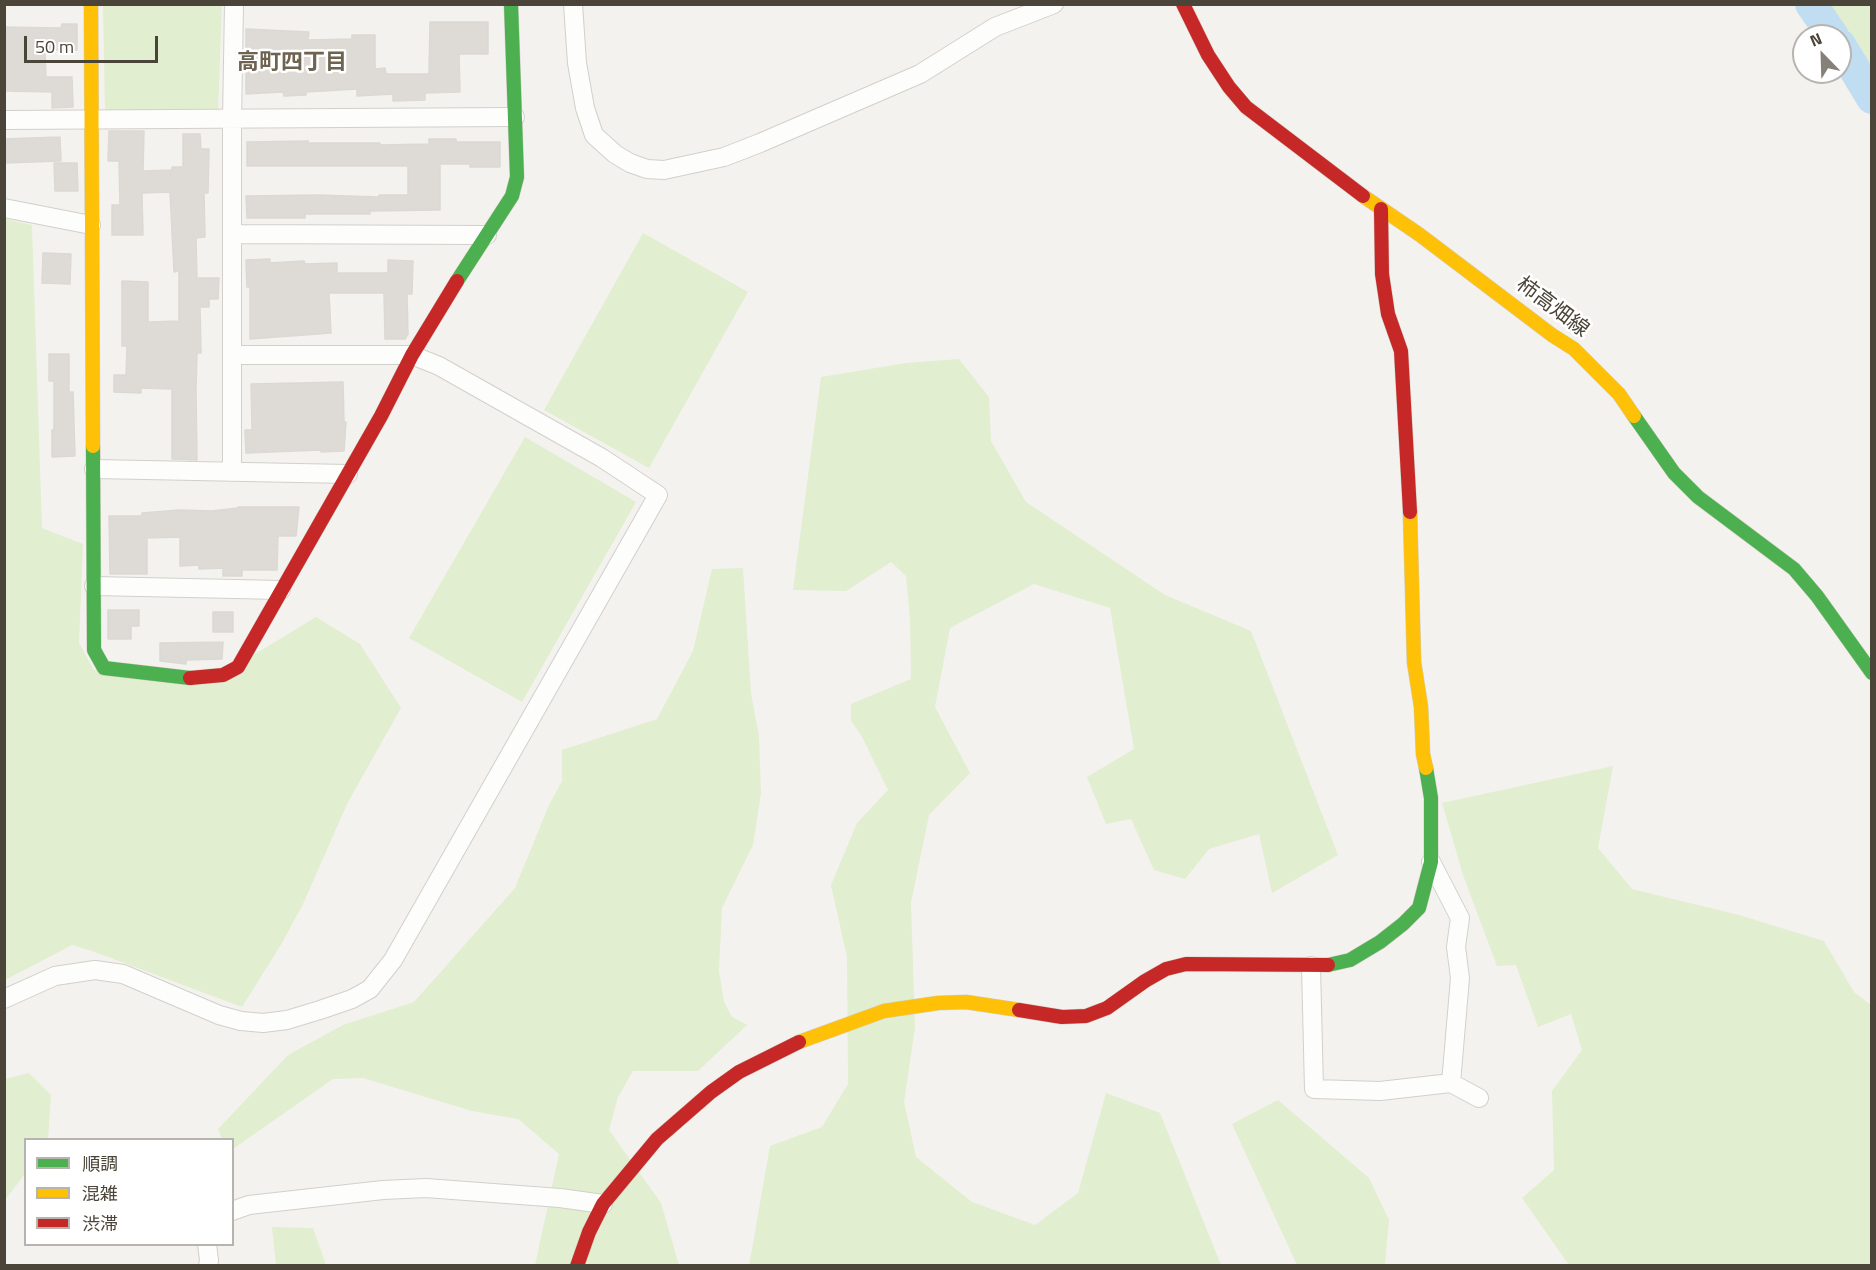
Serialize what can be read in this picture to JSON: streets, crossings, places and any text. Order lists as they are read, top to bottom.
{
  "streets": {
    "street": ["柿高畑線"]
  },
  "districts": ["高町四丁目"],
  "legend": ["順調", "混雑", "渋滞"],
  "scale_bar": "50 m",
  "north": "top left"
}
